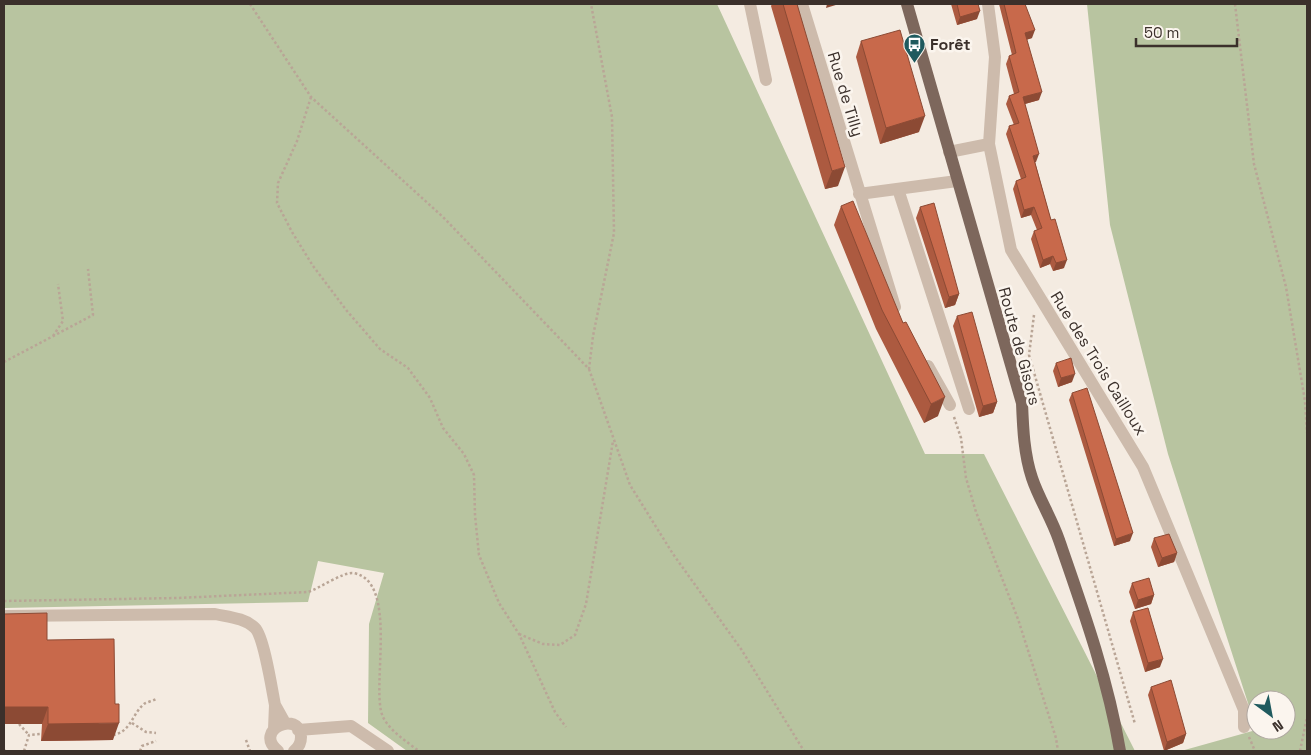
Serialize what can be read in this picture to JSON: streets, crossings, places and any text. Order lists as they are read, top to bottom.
{
  "streets": {
    "main road": ["Route de Gisors"],
    "street": ["Rue de Tilly", "Rue des Trois Cailloux"]
  },
  "places": {
    "bus stop": ["Forêt"]
  },
  "scale_bar": "50 m",
  "north": "bottom right"
}
